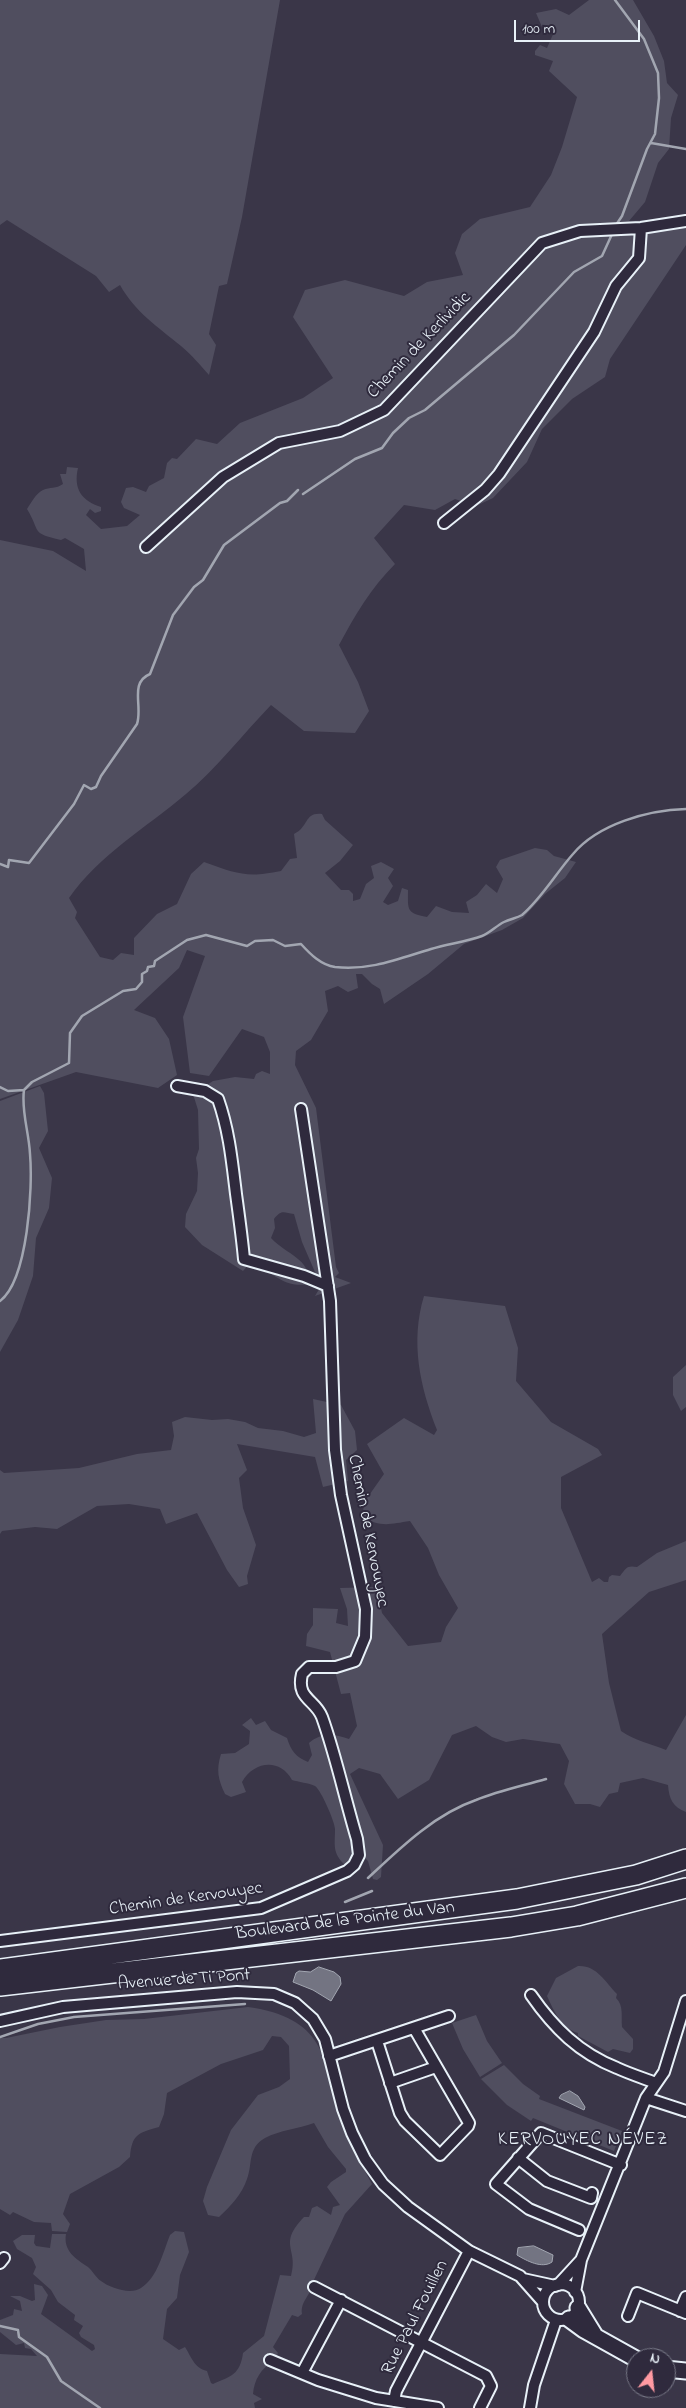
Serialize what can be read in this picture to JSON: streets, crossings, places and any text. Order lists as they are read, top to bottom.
{
  "streets": {
    "highway": ["Boulevard de la Pointe du Van"],
    "street": [
      "Chemin de Kerlividic",
      "Chemin de Kervouyec",
      "Avenue de Ti Pont",
      "Rue Paul Fouillen"
    ]
  },
  "crossings": [
    ["Avenue de Ti Pont", "Rue Paul Fouillen"]
  ],
  "districts": ["KERVOUYEC NÉVEZ"],
  "scale_bar": "100 m",
  "north": "top"
}
